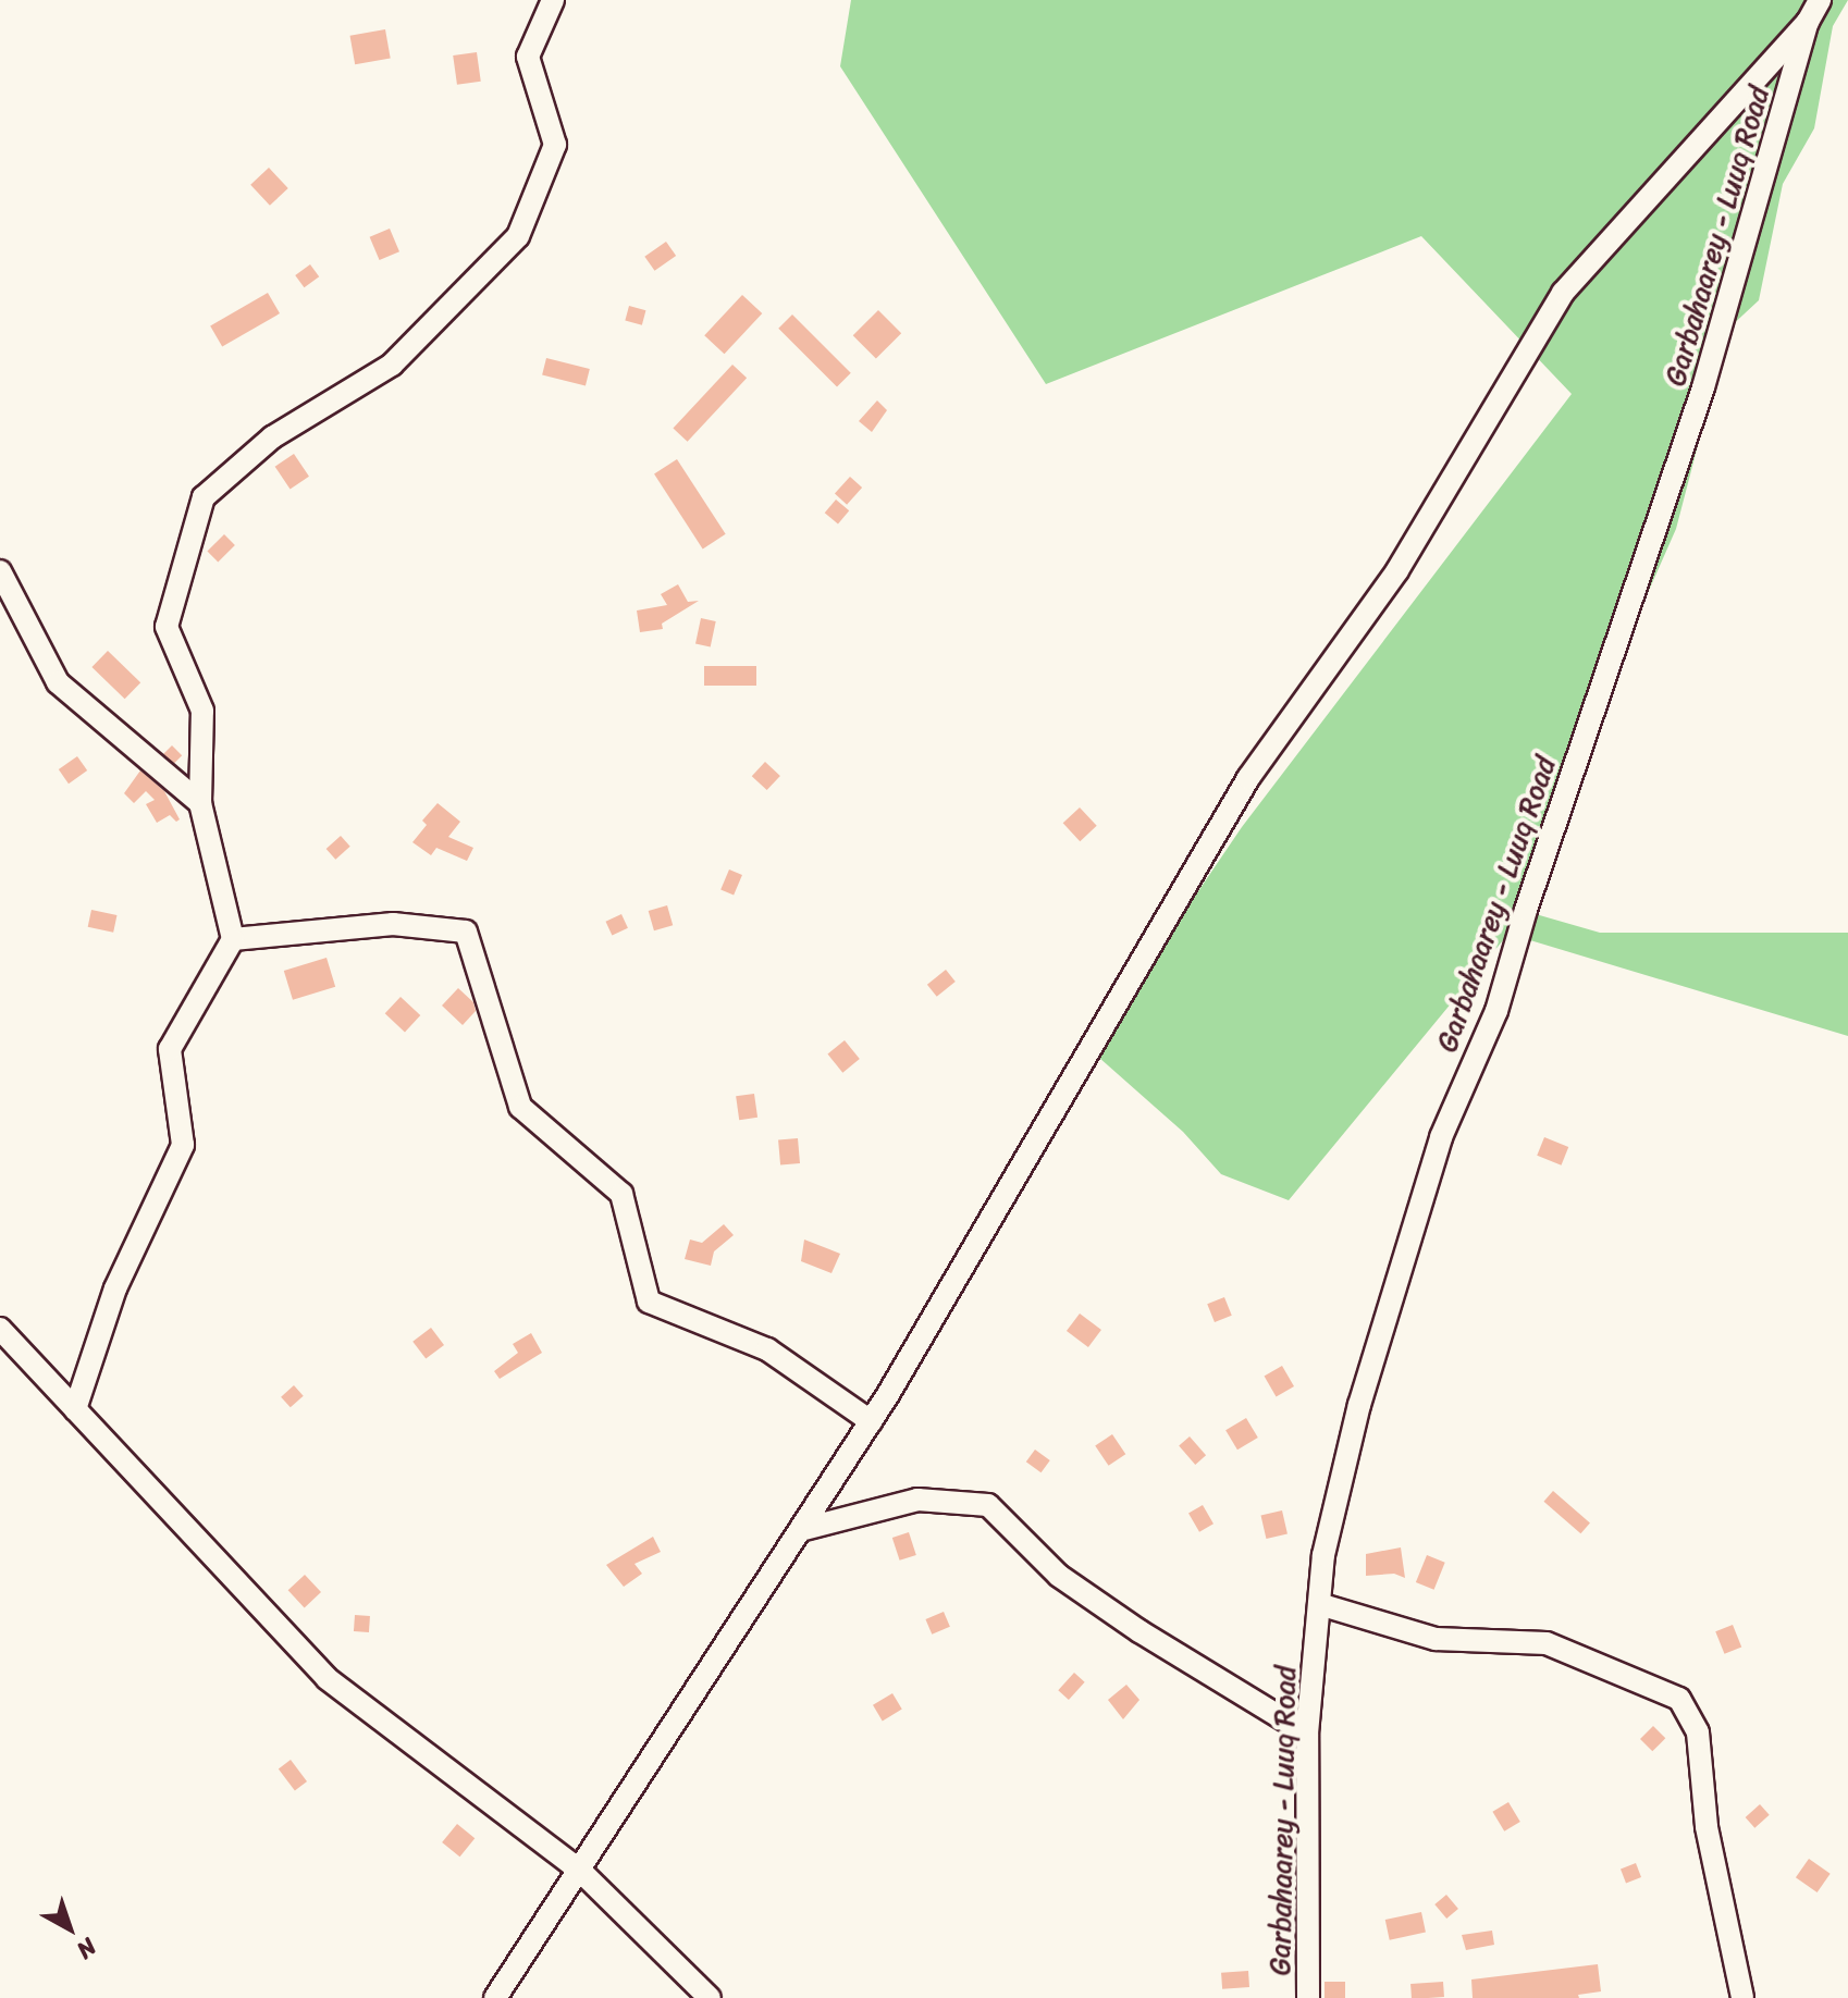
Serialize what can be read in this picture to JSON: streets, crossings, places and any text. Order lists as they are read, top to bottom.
{
  "streets": {
    "street": ["Garbahaarey - Luuq Road"]
  },
  "north": "bottom right"
}
